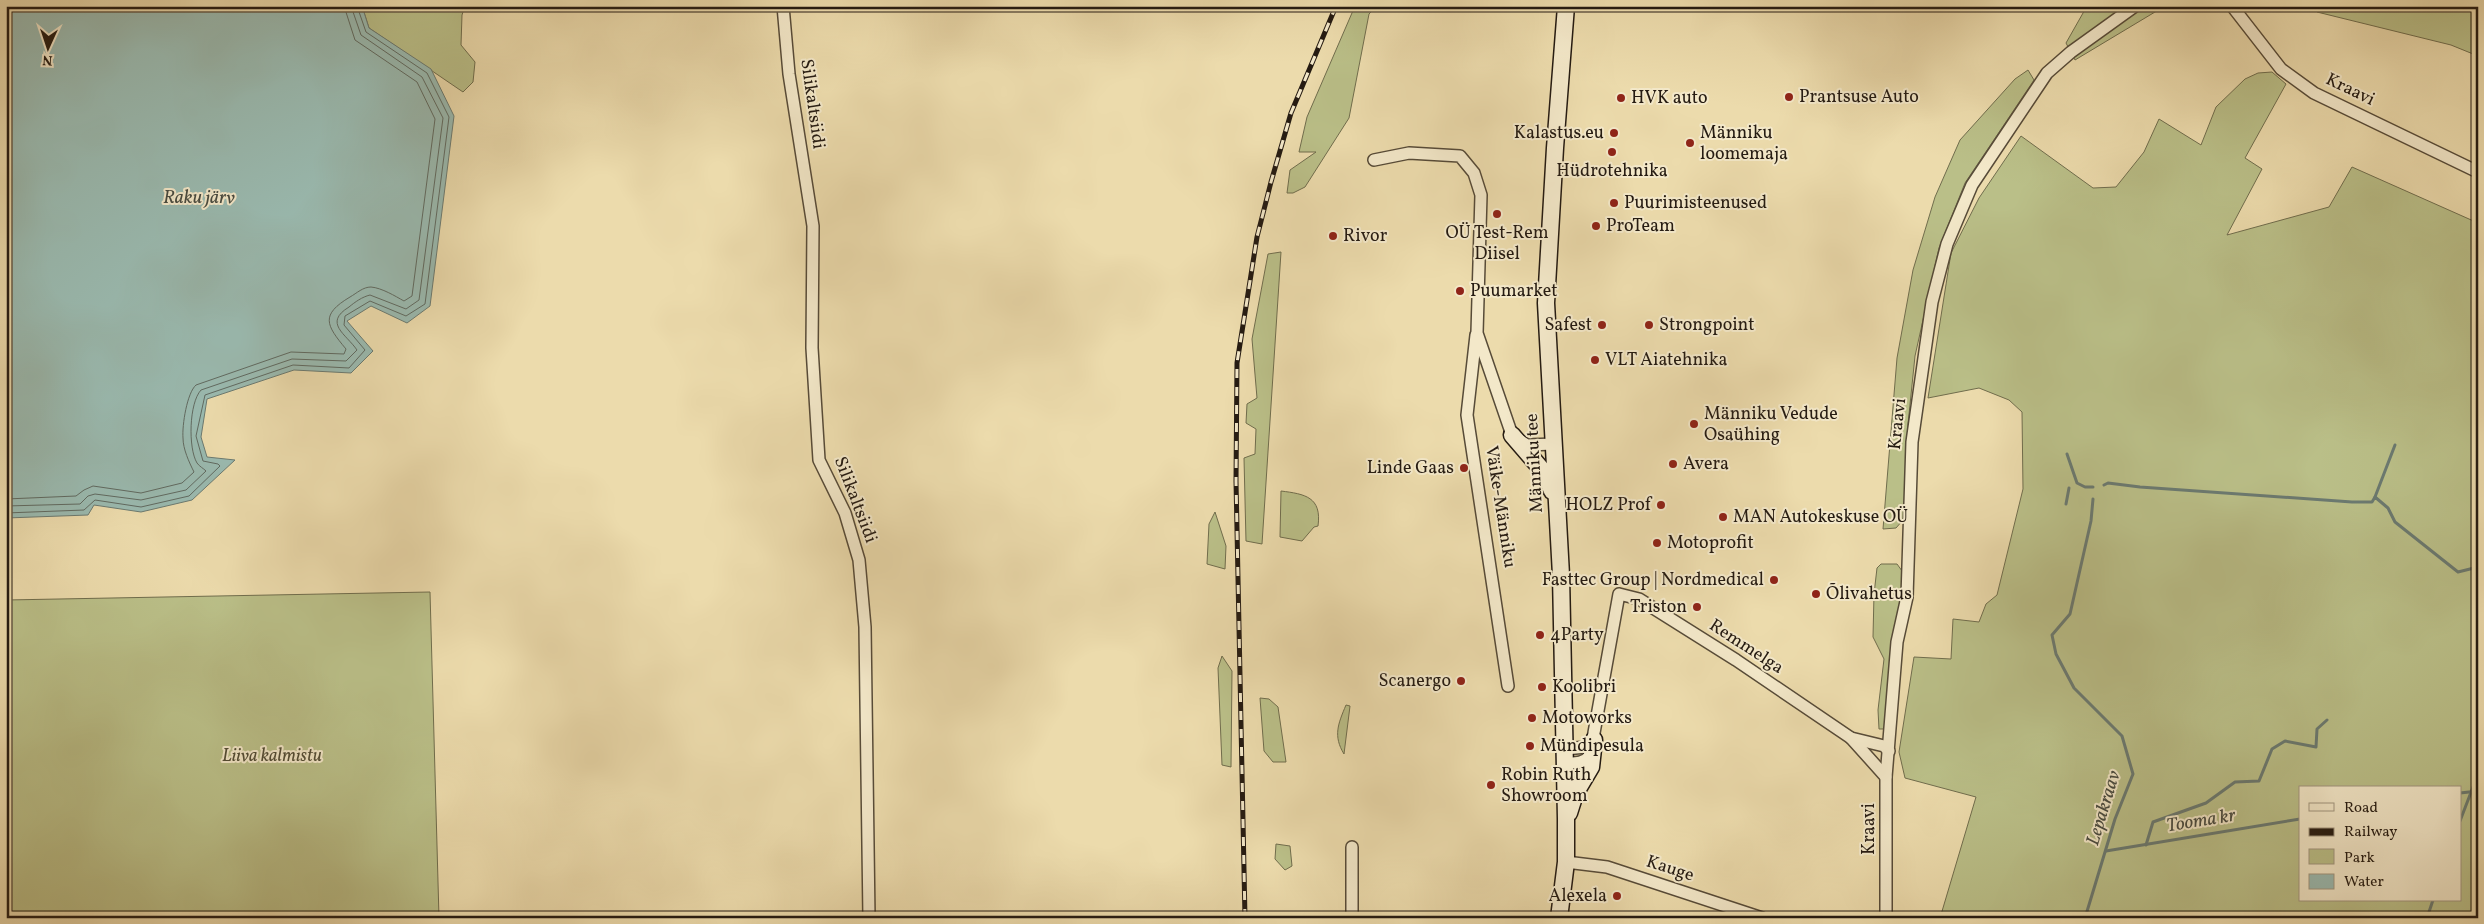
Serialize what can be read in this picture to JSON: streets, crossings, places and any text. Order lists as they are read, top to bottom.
{
  "streets": {
    "street": [
      "Kraavi",
      "Silikaltsiidi",
      "Männiku tee",
      "Väike-Männiku",
      "Remmelga",
      "Kauge"
    ]
  },
  "crossings": [
    ["Kraavi", "Remmelga"],
    ["Männiku tee", "Väike-Männiku"],
    ["Männiku tee", "Kauge"]
  ],
  "water": ["Raku järv", "Lepakraav", "Tooma kr"],
  "parks": ["Liiva kalmistu"],
  "places": [
    "Prantsuse Auto",
    "HVK auto",
    "Kalastus.eu",
    "Männiku loomemaja",
    "Hüdrotehnika",
    "Puurimisteenused",
    "OÜ Test-Rem Diisel",
    "ProTeam",
    "Rivor",
    "Puumarket",
    "Safest",
    "Strongpoint",
    "VLT Aiatehnika",
    "Männiku Vedude Osaühing",
    "Avera",
    "Linde Gaas",
    "HOLZ Prof",
    "MAN Autokeskuse OÜ",
    "Motoprofit",
    "Fasttec Group | Nordmedical",
    "Õlivahetus",
    "Triston",
    "4Party",
    "Scanergo",
    "Koolibri",
    "Motoworks",
    "Mündipesula",
    "Robin Ruth Showroom",
    "Alexela"
  ],
  "legend": [
    "Road",
    "Railway",
    "Park",
    "Water"
  ],
  "north": "bottom"
}
